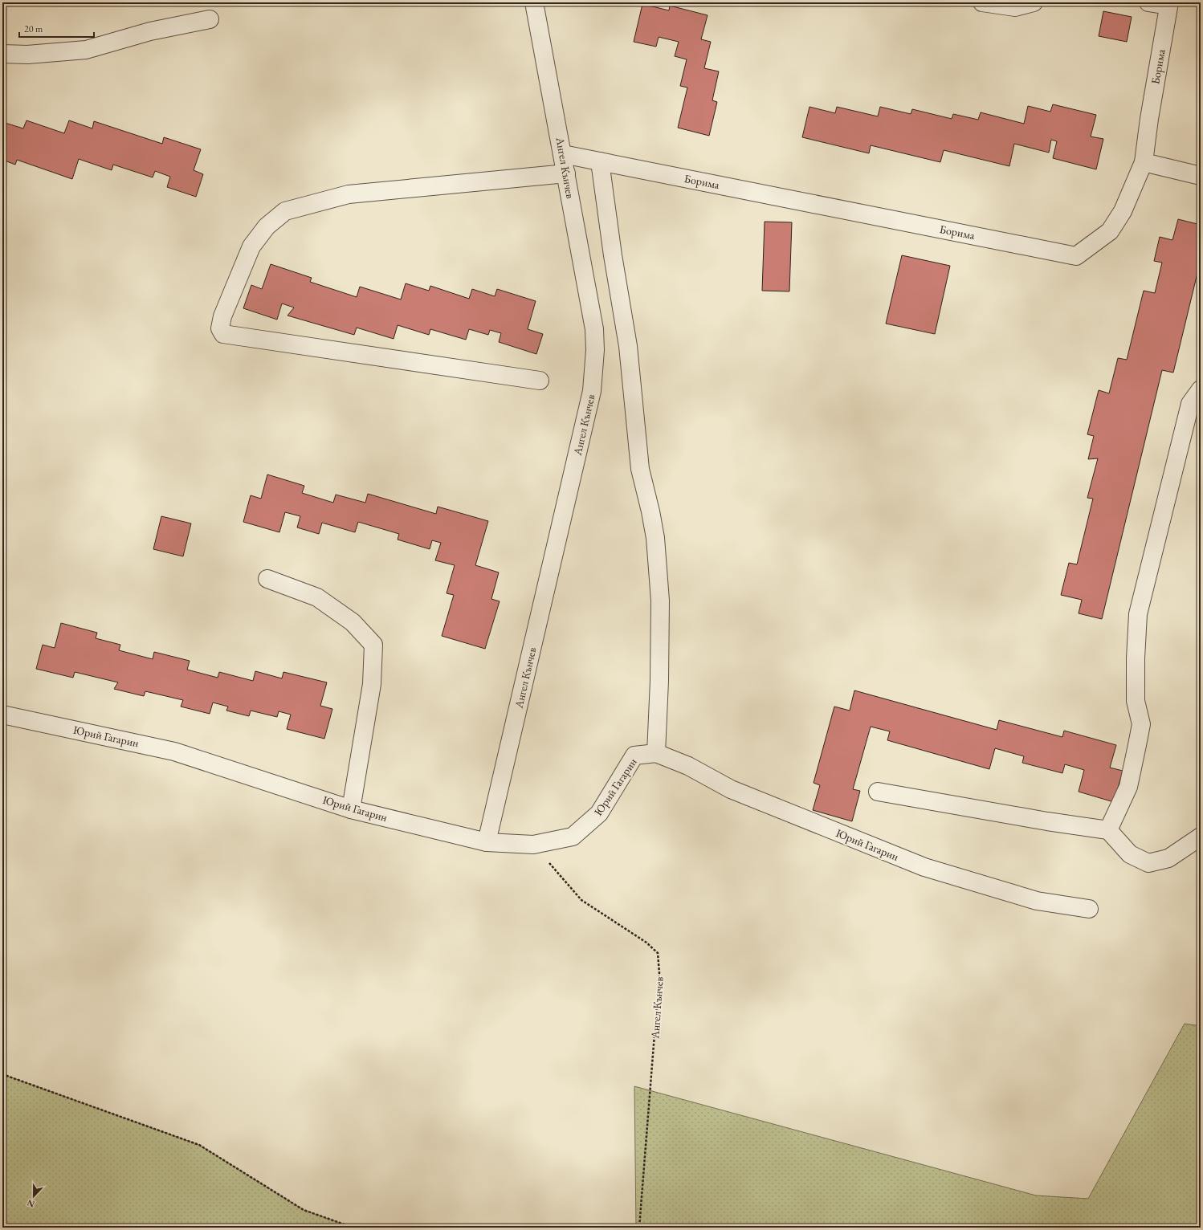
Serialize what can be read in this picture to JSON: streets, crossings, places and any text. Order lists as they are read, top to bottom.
{
  "streets": {
    "street": ["Борима", "Ангел Кънчев", "Юрий Гагарин"]
  },
  "crossings": [
    ["Борима", "Ангел Кънчев"],
    ["Ангел Кънчев", "Юрий Гагарин"]
  ],
  "scale_bar": "20 m",
  "north": "bottom"
}
